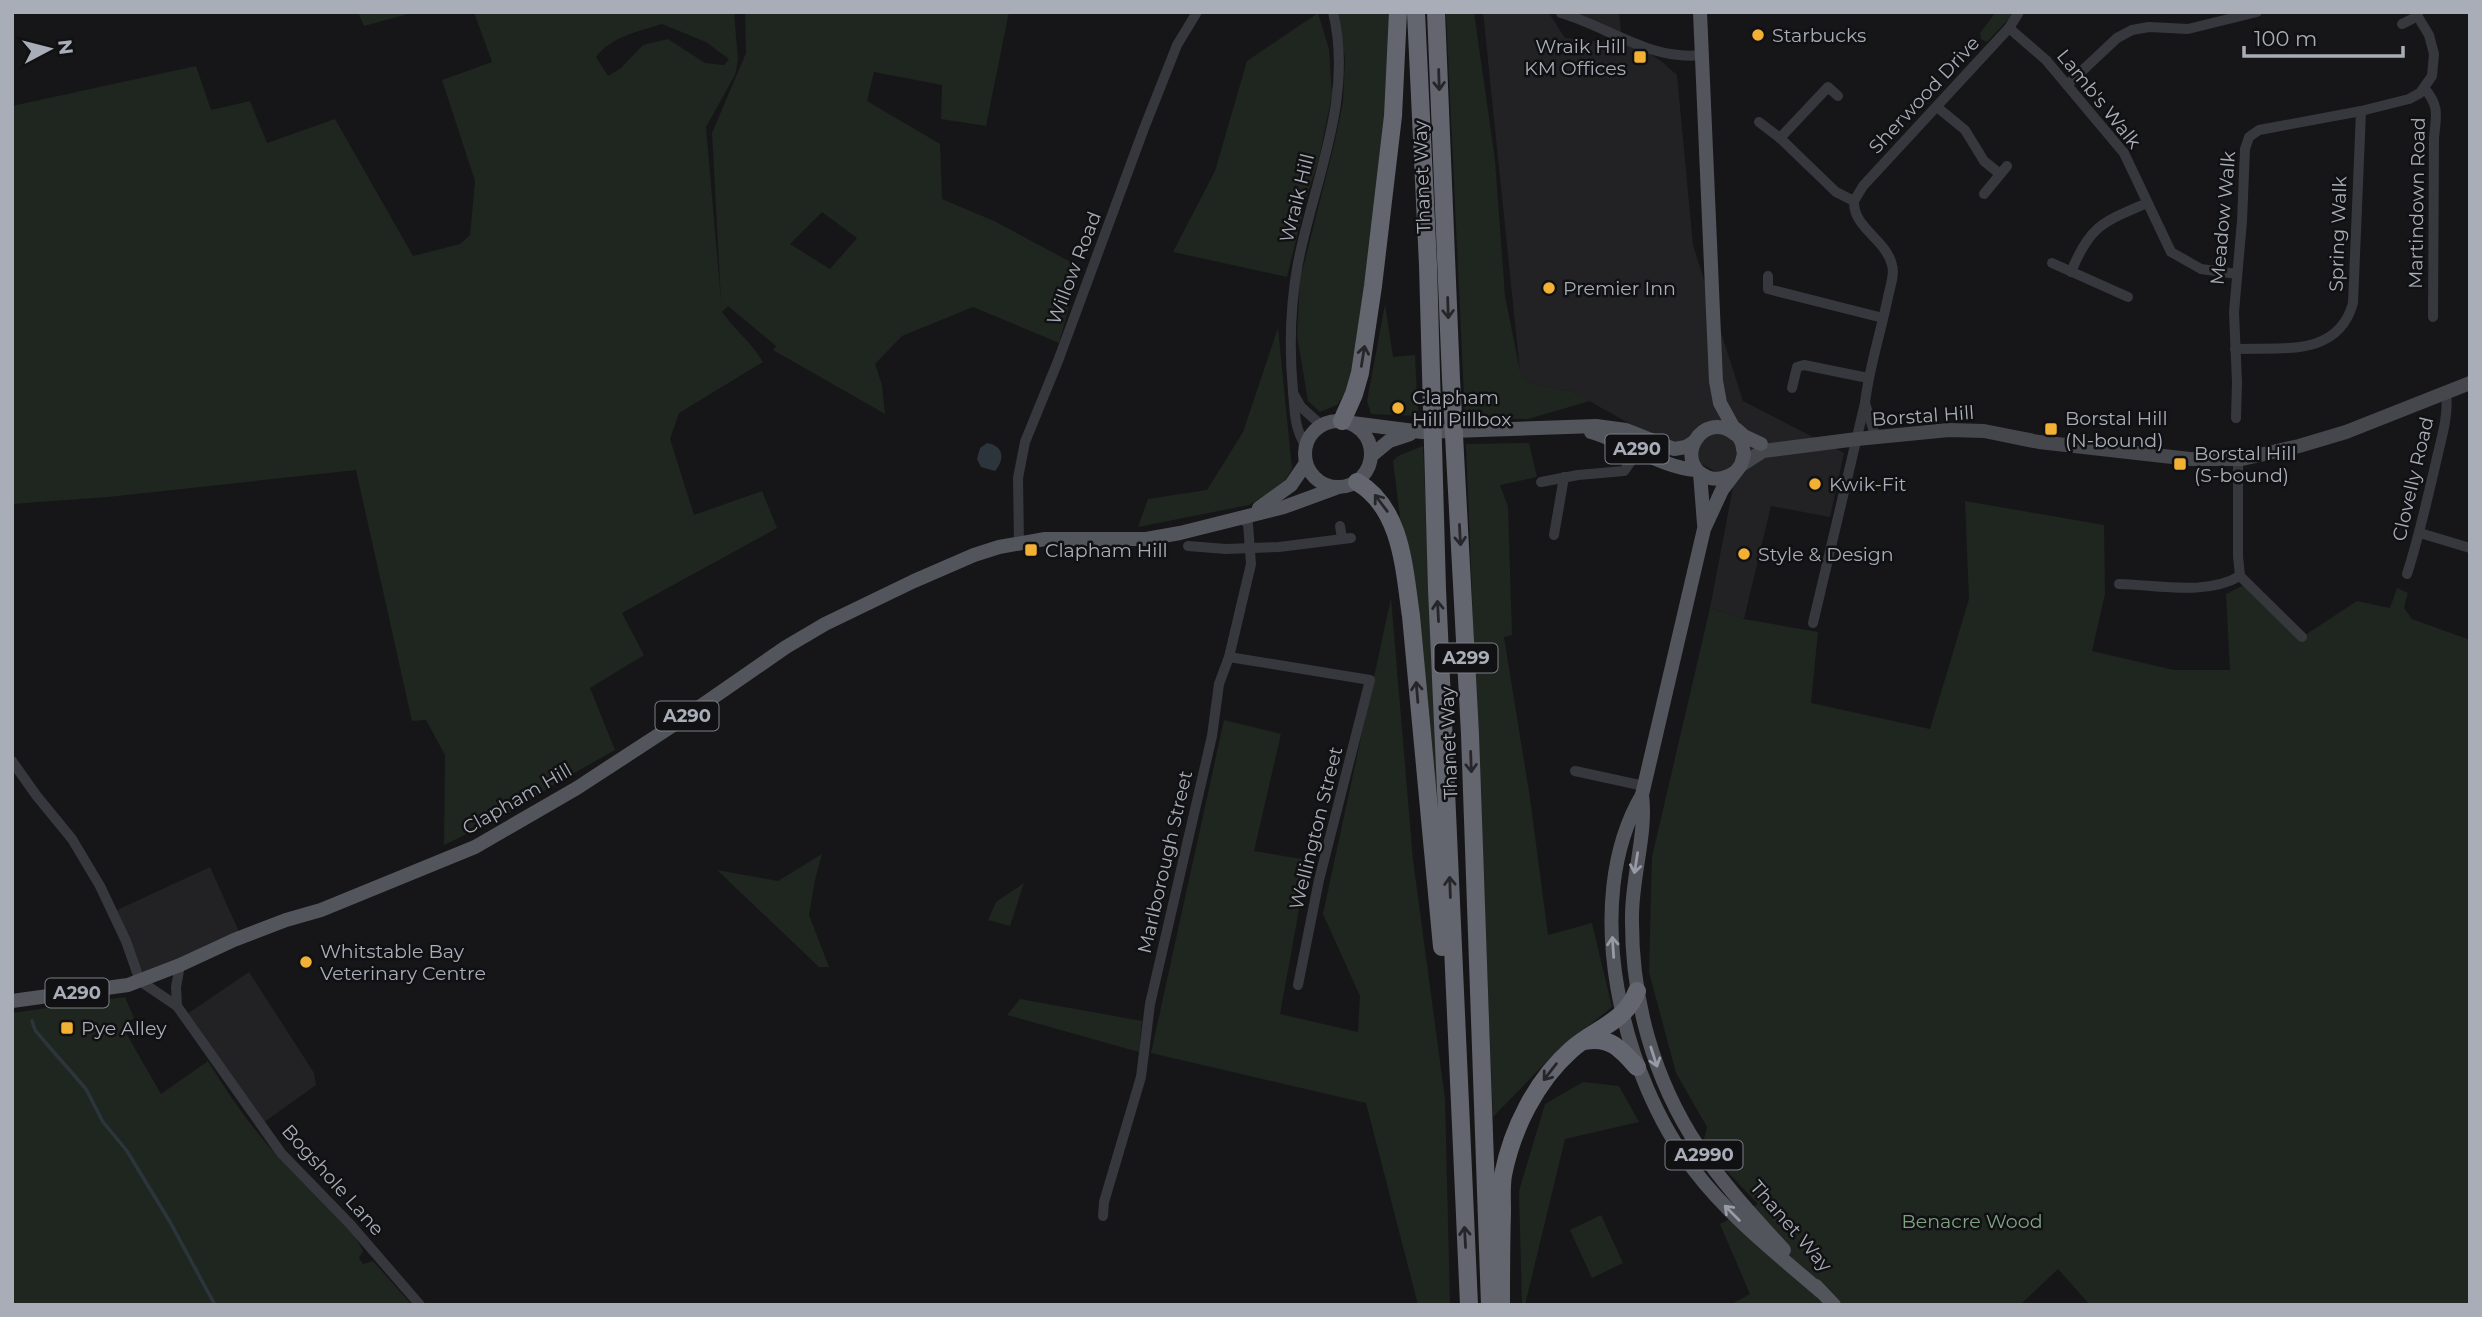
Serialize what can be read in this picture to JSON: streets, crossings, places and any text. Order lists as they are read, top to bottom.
{
  "streets": {
    "highway": ["Thanet Way", "A299"],
    "main road": [
      "Borstal Hill",
      "A290",
      "Clapham Hill",
      "A2990"
    ],
    "street": [
      "Sherwood Drive",
      "Lamb's Walk",
      "Wraik Hill",
      "Martindown Road",
      "Meadow Walk",
      "Spring Walk",
      "Willow Road",
      "Clovelly Road",
      "Wellington Street",
      "Marlborough Street",
      "Bogshole Lane"
    ]
  },
  "crossings": [
    ["Sherwood Drive", "Lamb's Walk"],
    ["Lamb's Walk", "Meadow Walk"],
    ["Thanet Way", "Borstal Hill"],
    ["Thanet Way", "A290"],
    ["Thanet Way", "A2990"],
    ["Wraik Hill", "A290"],
    ["Wraik Hill", "Clapham Hill"],
    ["Martindown Road", "Meadow Walk"],
    ["Meadow Walk", "Spring Walk"],
    ["Willow Road", "Clapham Hill"],
    ["Borstal Hill", "A290"],
    ["Borstal Hill", "Clovelly Road"],
    ["Borstal Hill", "A2990"],
    ["A290", "Clapham Hill"],
    ["A290", "A2990"],
    ["A290", "Bogshole Lane"],
    ["Clapham Hill", "Marlborough Street"],
    ["Clapham Hill", "Bogshole Lane"],
    ["Wellington Street", "Marlborough Street"]
  ],
  "parks": ["Benacre Wood"],
  "places": {
    "other": [
      "Starbucks",
      "Premier Inn",
      "Clapham Hill Pillbox",
      "Kwik-Fit",
      "Style & Design",
      "Whitstable Bay Veterinary Centre"
    ],
    "transit": [
      "Wraik Hill KM Offices",
      "Borstal Hill (N-bound)",
      "Borstal Hill (S-bound)",
      "Clapham Hill",
      "Pye Alley"
    ]
  },
  "scale_bar": "100 m",
  "north": "right"
}
